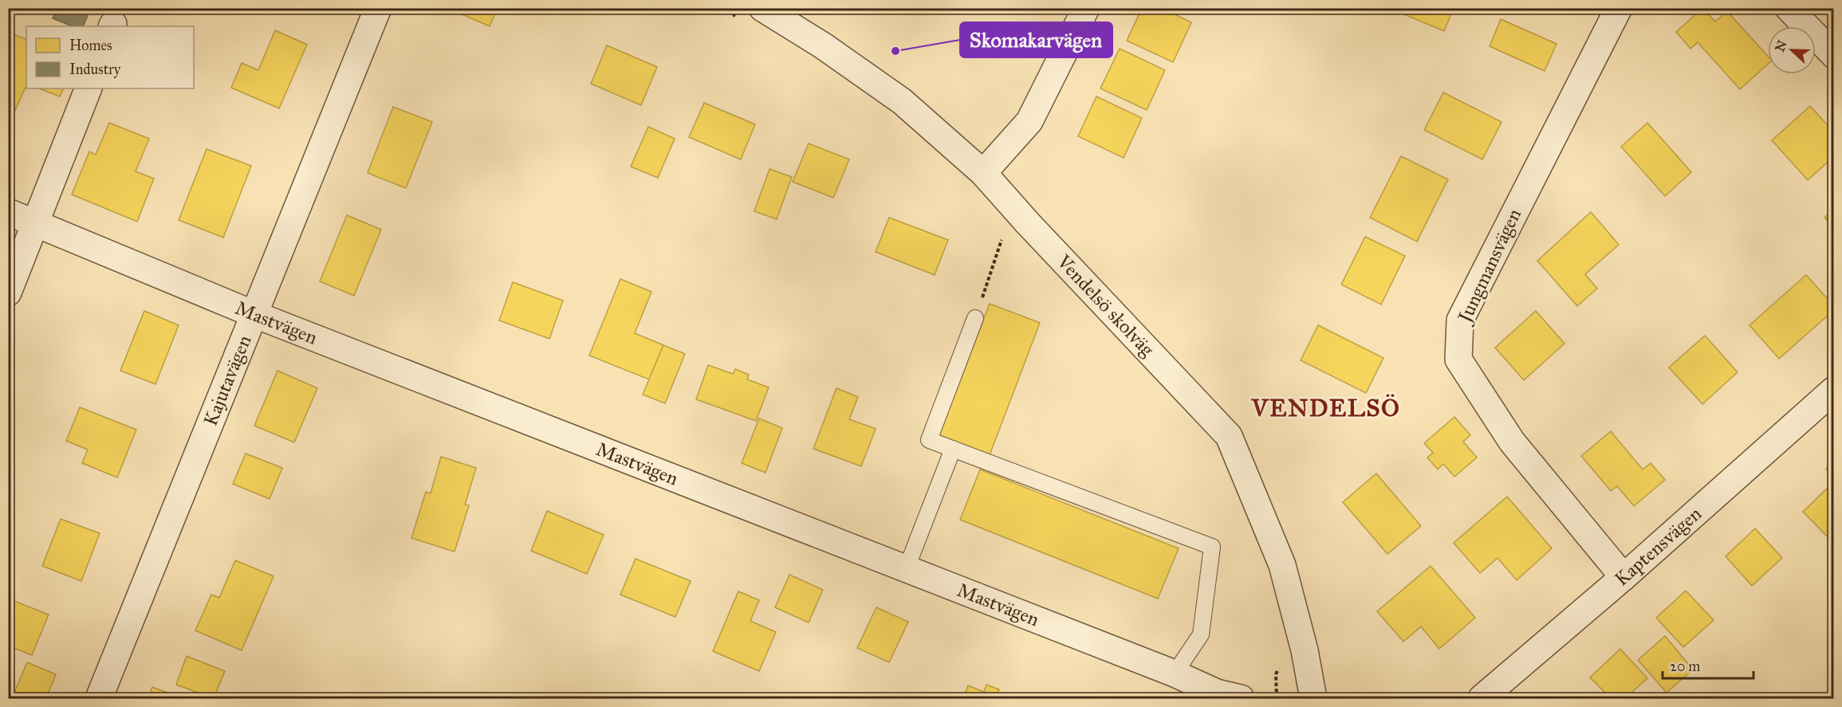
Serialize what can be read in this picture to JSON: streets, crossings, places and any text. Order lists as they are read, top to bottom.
{
  "streets": {
    "street": [
      "Jungmansvägen",
      "Vendelsö skolväg",
      "Mastvägen",
      "Kajutavägen",
      "Kaptensvägen"
    ]
  },
  "crossings": [
    ["Jungmansvägen", "Kaptensvägen"],
    ["Mastvägen", "Kajutavägen"]
  ],
  "districts": ["VENDELSÖ"],
  "places": ["Skomakarvägen"],
  "legend": ["Homes", "Industry"],
  "scale_bar": "20 m",
  "north": "left"
}
